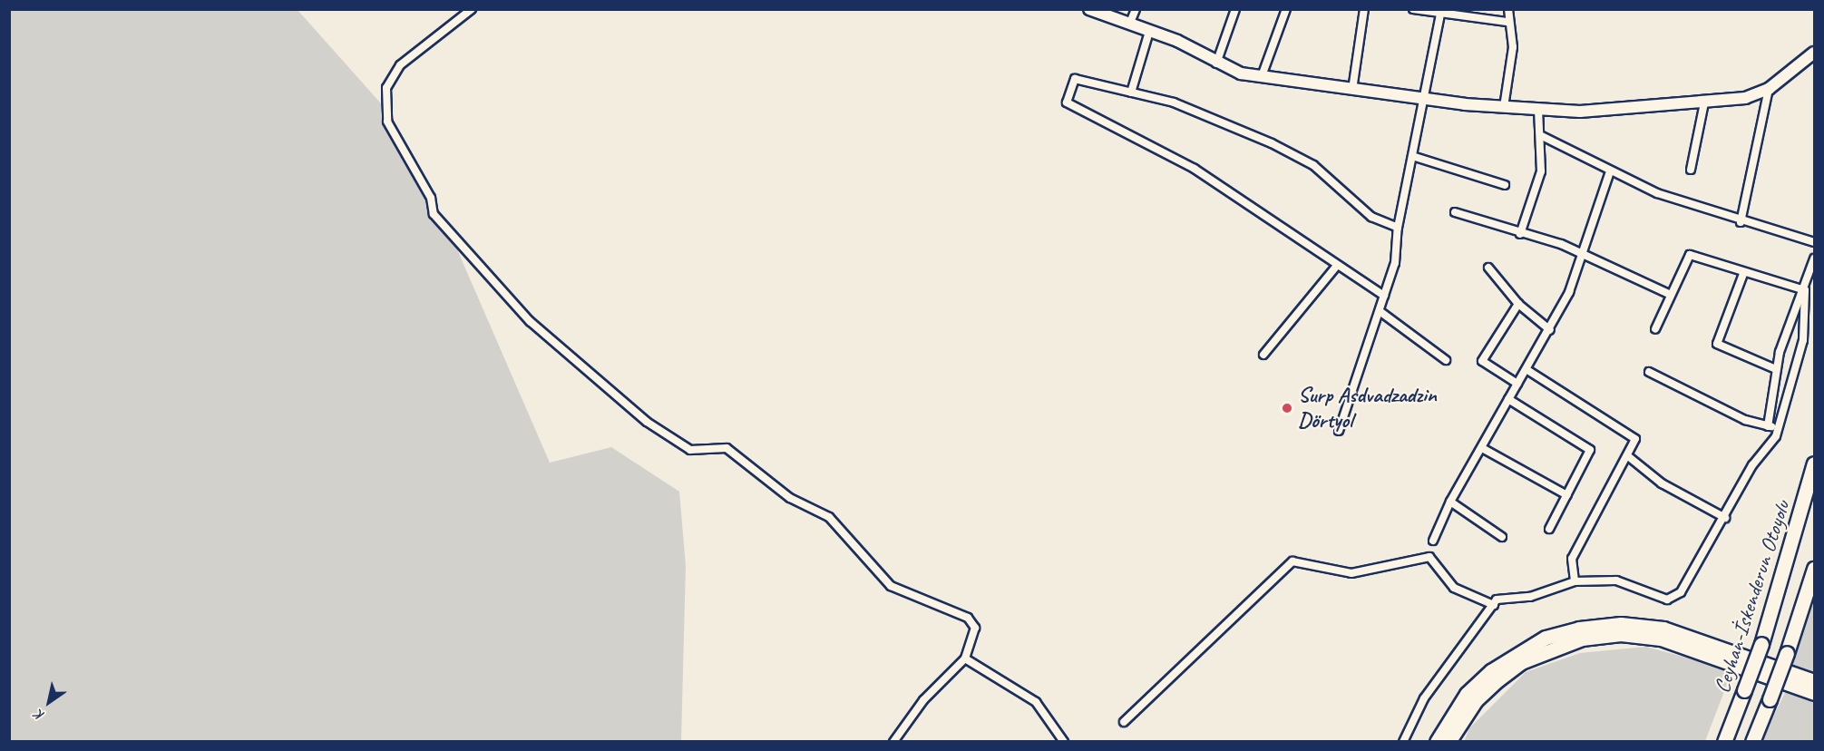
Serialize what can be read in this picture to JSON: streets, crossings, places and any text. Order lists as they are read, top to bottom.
{
  "streets": {
    "highway": ["Ceyhan-İskenderun Otoyolu"]
  },
  "places": ["Surp Asdvadzadzin Dörtyol"],
  "north": "bottom left"
}
